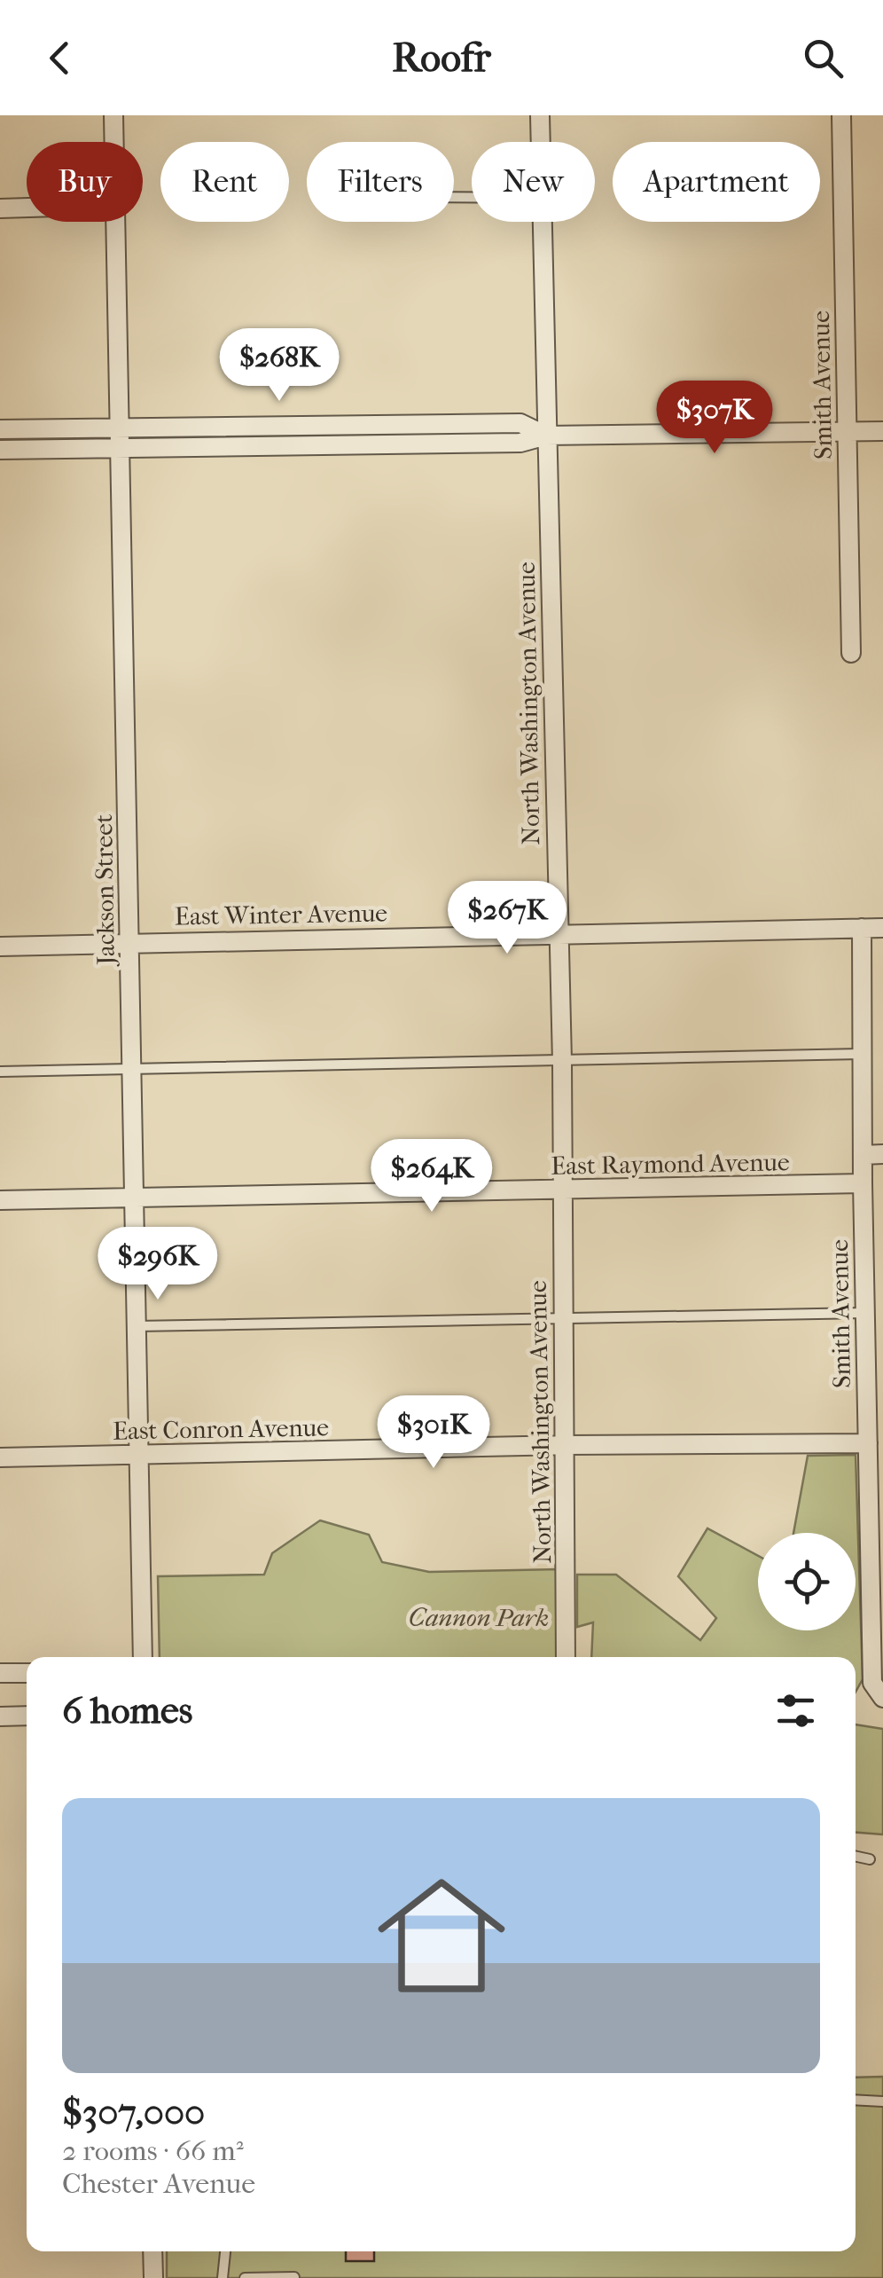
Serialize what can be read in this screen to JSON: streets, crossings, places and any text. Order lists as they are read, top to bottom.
{
  "streets": {
    "street": [
      "Smith Avenue",
      "North Washington Avenue",
      "Jackson Street",
      "East Winter Avenue",
      "East Raymond Avenue",
      "East Conron Avenue"
    ]
  },
  "crossings": [
    ["Smith Avenue", "East Winter Avenue"],
    ["Smith Avenue", "East Raymond Avenue"],
    ["Smith Avenue", "East Conron Avenue"],
    ["North Washington Avenue", "East Winter Avenue"],
    ["North Washington Avenue", "East Raymond Avenue"],
    ["North Washington Avenue", "East Conron Avenue"],
    ["Jackson Street", "East Winter Avenue"],
    ["Jackson Street", "East Raymond Avenue"],
    ["Jackson Street", "East Conron Avenue"]
  ],
  "parks": ["Cannon Park"],
  "page": {
    "header": "Roofr",
    "chip": [
      "Buy",
      "Rent",
      "Filters",
      "New",
      "Apartment"
    ],
    "price": [
      "$268K",
      "$307K",
      "$267K",
      "$264K",
      "$296K",
      "$301K"
    ],
    "heading": "6 homes",
    "list": [
      {
        "name": "$307,000",
        "note": "2 rooms · 66 m² · Chester Avenue"
      }
    ]
  }
}
